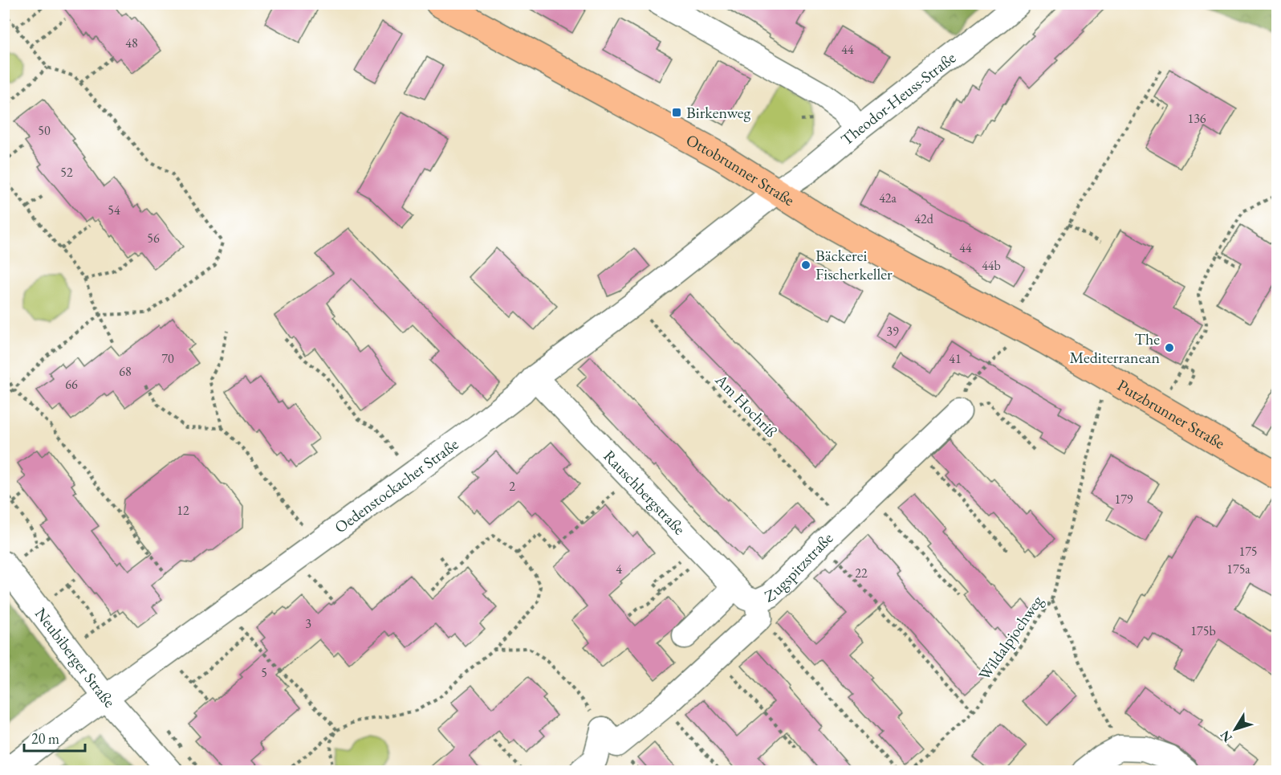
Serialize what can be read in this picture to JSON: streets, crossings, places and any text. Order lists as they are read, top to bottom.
{
  "streets": {
    "main road": ["Ottobrunner Straße", "Putzbrunner Straße"],
    "street": [
      "Theodor-Heuss-Straße",
      "Oedenstockacher Straße",
      "Rauschbergstraße",
      "Zugspitzstraße",
      "Neubiberger Straße"
    ],
    "path": ["Am Hochriß", "Wildalpjochweg"]
  },
  "crossings": [
    ["Theodor-Heuss-Straße", "Ottobrunner Straße"],
    ["Theodor-Heuss-Straße", "Oedenstockacher Straße"],
    ["Ottobrunner Straße", "Putzbrunner Straße"],
    ["Ottobrunner Straße", "Oedenstockacher Straße"],
    ["Am Hochriß", "Oedenstockacher Straße"],
    ["Am Hochriß", "Zugspitzstraße"],
    ["Putzbrunner Straße", "Wildalpjochweg"],
    ["Oedenstockacher Straße", "Rauschbergstraße"],
    ["Oedenstockacher Straße", "Neubiberger Straße"],
    ["Rauschbergstraße", "Zugspitzstraße"]
  ],
  "places": {
    "transit": ["Birkenweg"],
    "other": ["Bäckerei Fischerkeller", "The Mediterranean"]
  },
  "house_numbers": [
    "48",
    "44",
    "136",
    "50",
    "52",
    "42a",
    "54",
    "42d",
    "56",
    "44",
    "44b",
    "39",
    "70",
    "41",
    "68",
    "66",
    "2",
    "179",
    "12",
    "175",
    "4",
    "175a",
    "22",
    "3",
    "175b",
    "5"
  ],
  "scale_bar": "20 m",
  "north": "bottom left"
}
